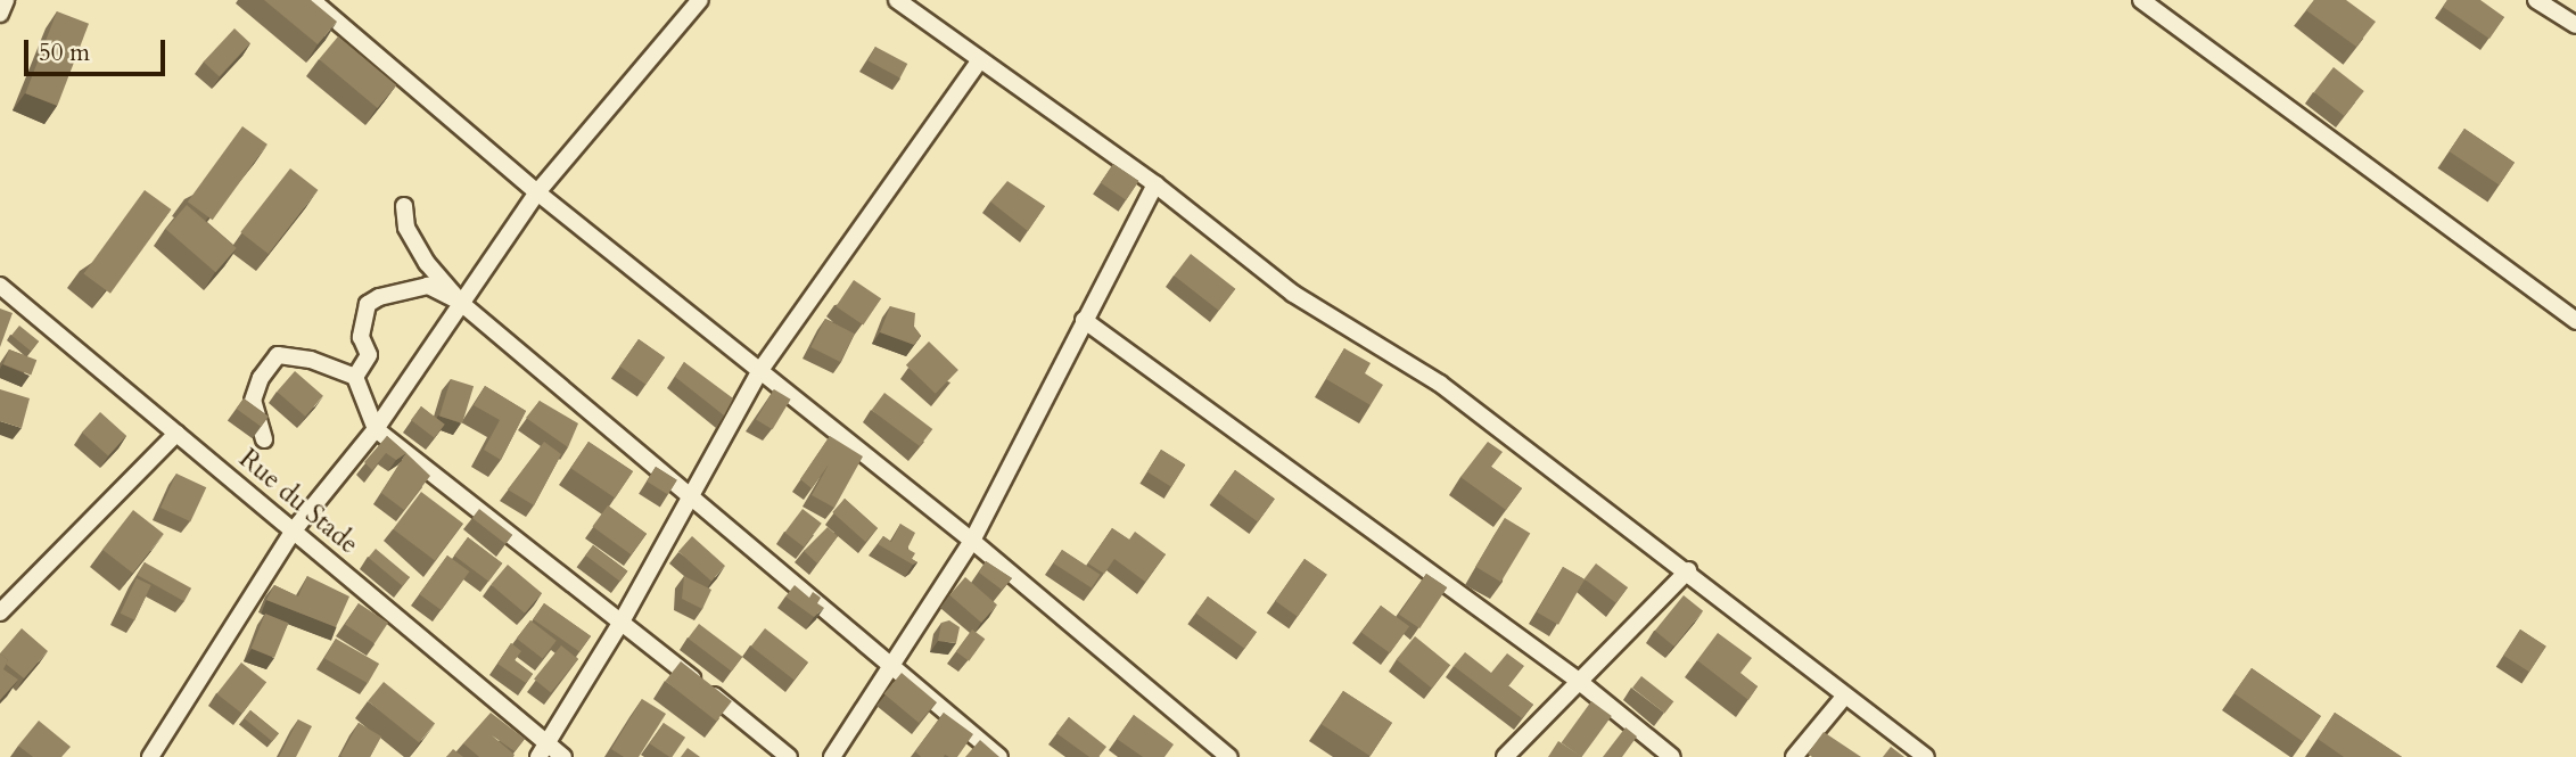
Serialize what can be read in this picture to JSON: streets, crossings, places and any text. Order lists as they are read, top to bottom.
{
  "streets": {
    "street": ["Rue du Stade"]
  },
  "scale_bar": "50 m"
}
